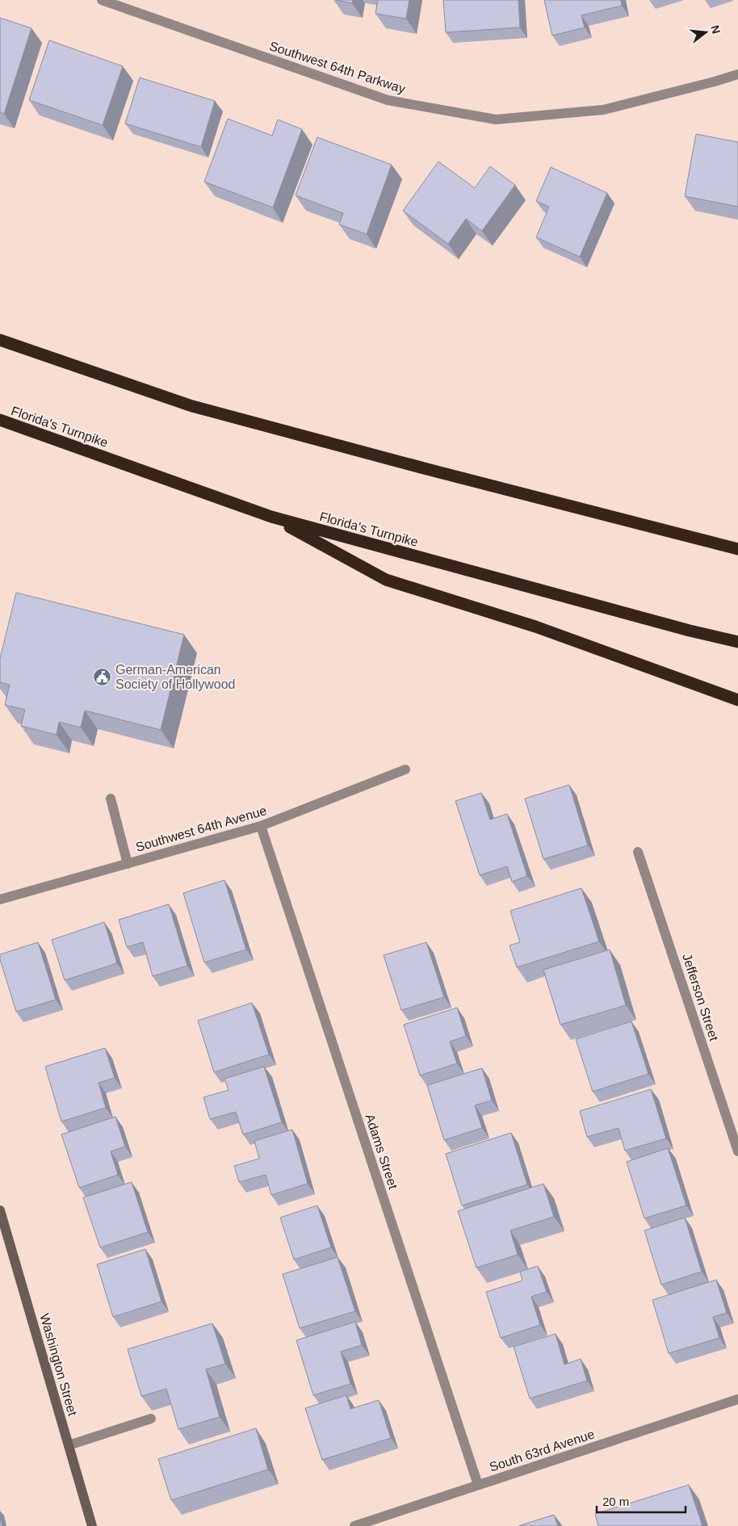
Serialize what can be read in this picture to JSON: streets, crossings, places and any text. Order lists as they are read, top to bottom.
{
  "streets": {
    "highway": ["Florida's Turnpike"],
    "street": [
      "Southwest 64th Parkway",
      "Southwest 64th Avenue",
      "Jefferson Street",
      "Adams Street",
      "Washington Street",
      "South 63rd Avenue"
    ]
  },
  "crossings": [
    ["Southwest 64th Avenue", "Adams Street"],
    ["Adams Street", "South 63rd Avenue"]
  ],
  "places": {
    "public building": ["German-American Society of Hollywood"]
  },
  "scale_bar": "20 m",
  "north": "right"
}
